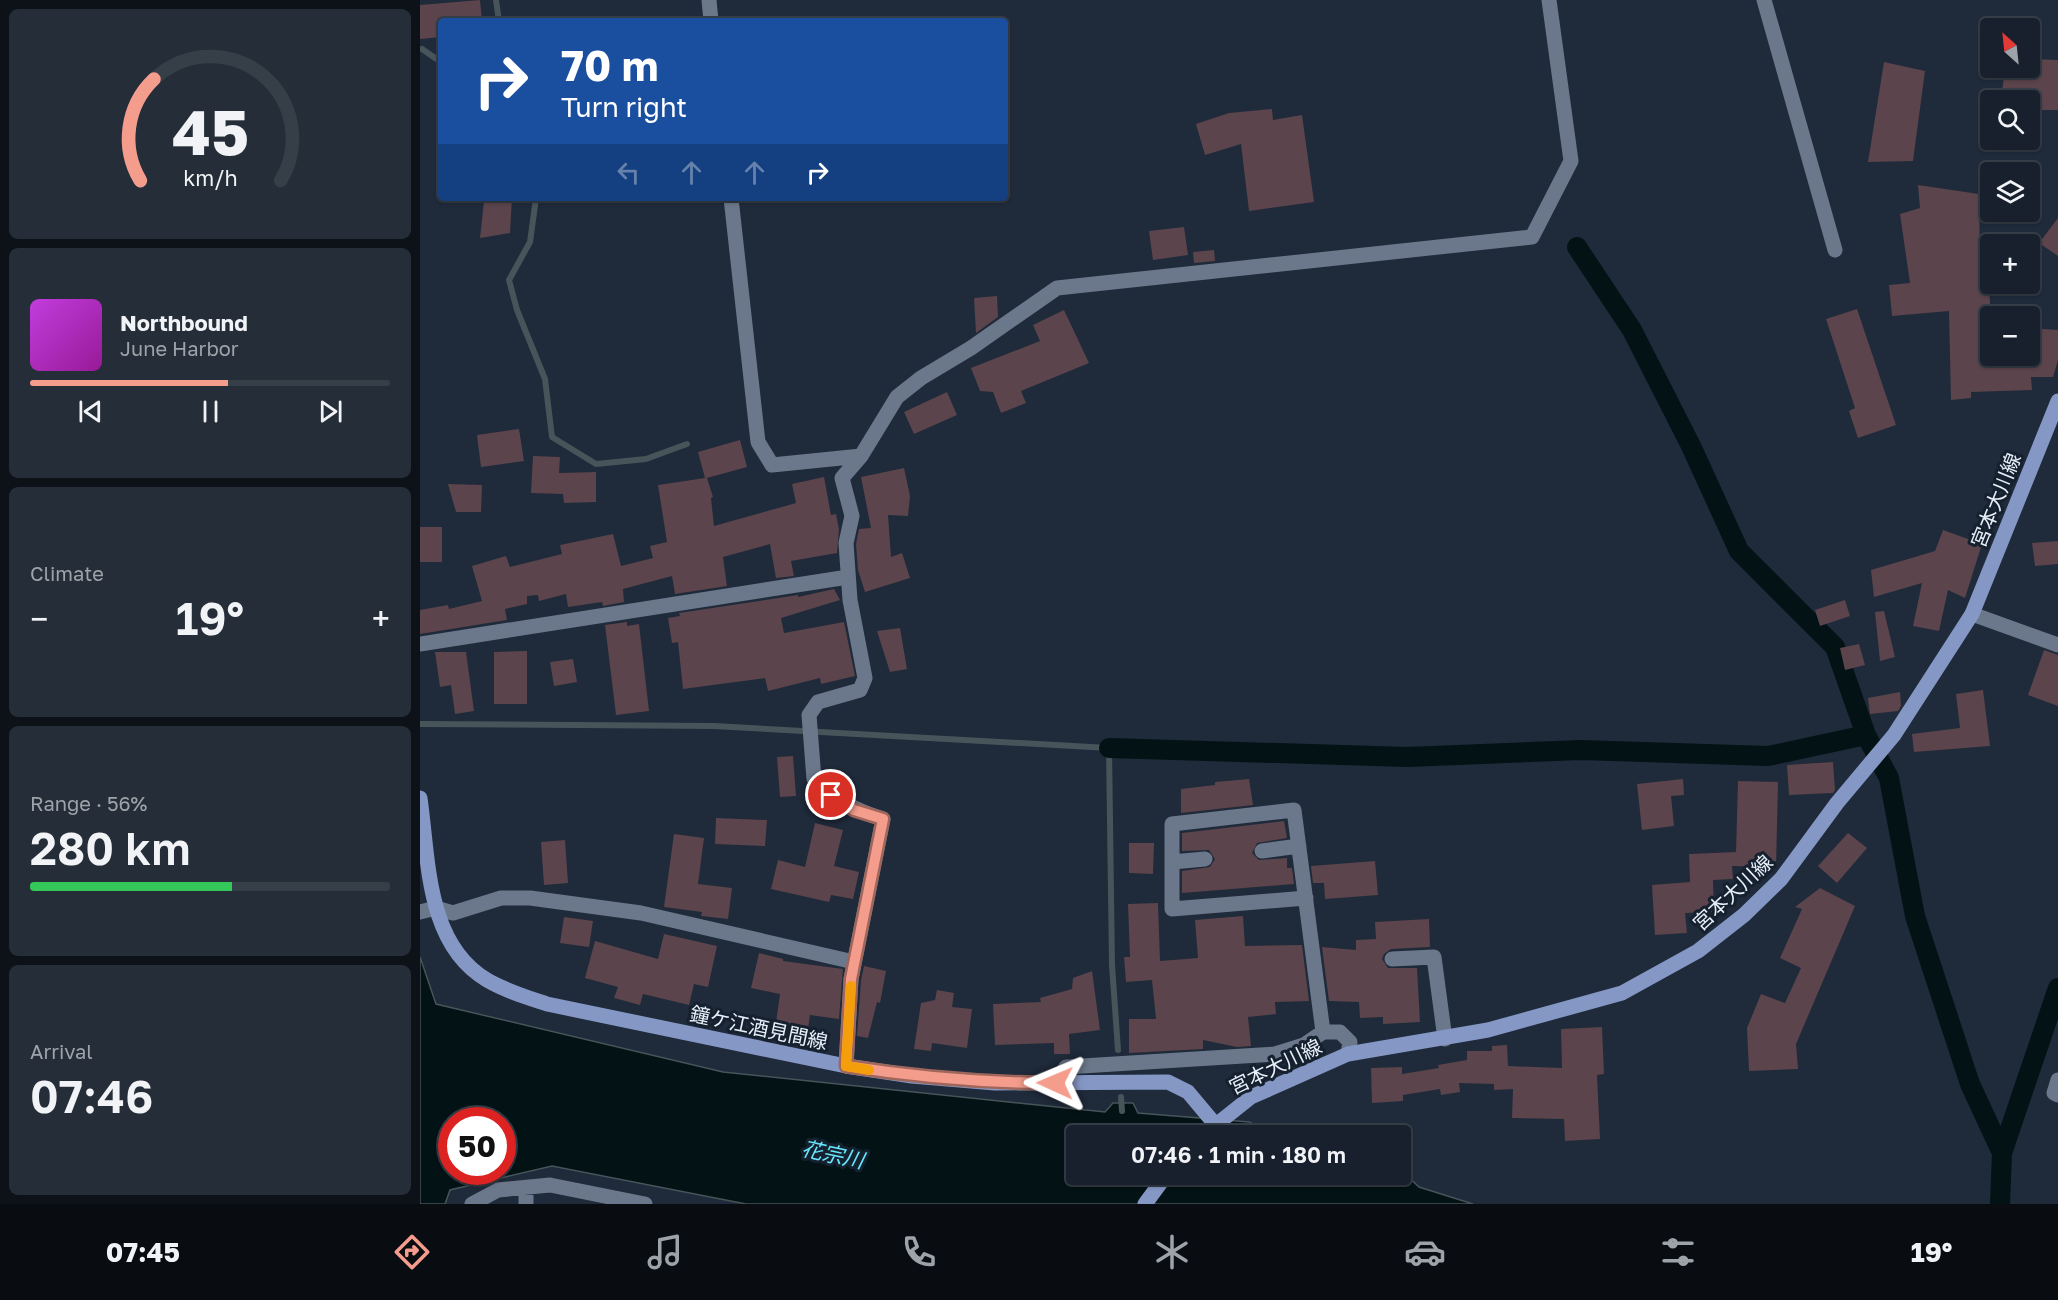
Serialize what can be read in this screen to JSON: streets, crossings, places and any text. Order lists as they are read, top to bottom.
{
  "streets": {
    "main road": ["宮本大川線", "鐘ケ江酒見間線"]
  },
  "crossings": [
    ["宮本大川線", "鐘ケ江酒見間線"]
  ],
  "water": ["花宗川"],
  "north": "top left",
  "page": {
    "map_buttons": ["+", "−"],
    "turn": ["70 m", "Turn right"],
    "song": ["Northbound", "June Harbor"],
    "tile": [
      "Climate",
      ["Range · 56%", "280 km"],
      ["Arrival", "07:46"]
    ],
    "heat": ["−", "19°", "+"],
    "limit": "50",
    "trip": "07:46 · 1 min · 180 m",
    "tabs": ["07:45", "19°"],
    "gauge": ["45", "km/h"]
  }
}
